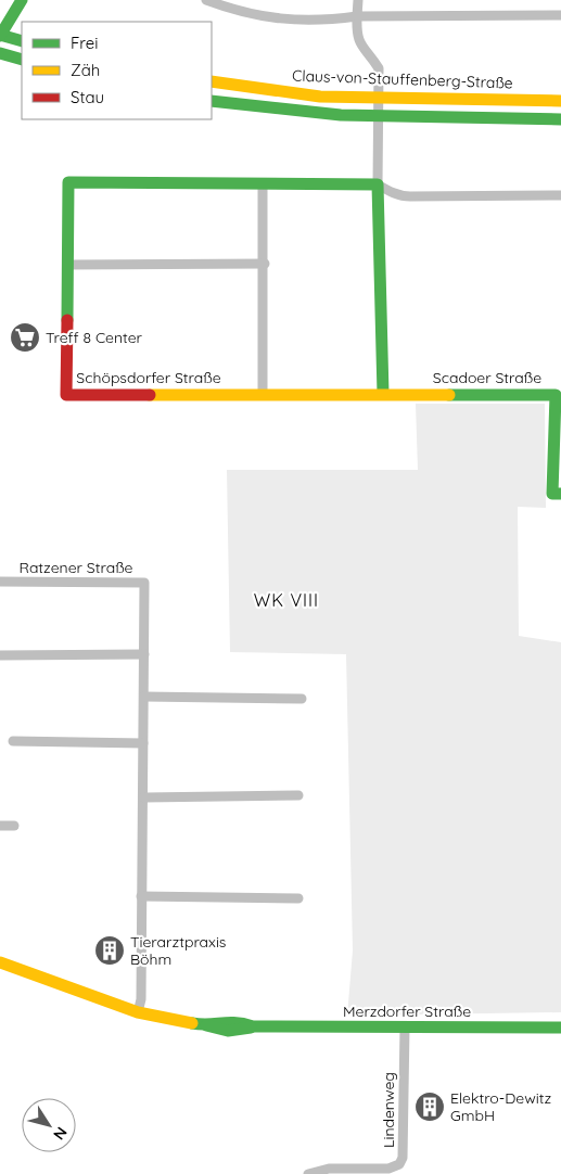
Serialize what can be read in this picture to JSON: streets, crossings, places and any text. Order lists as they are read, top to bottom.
{
  "streets": {
    "street": [
      "Claus-von-Stauffenberg-Straße",
      "Schöpsdorfer Straße",
      "Scadoer Straße",
      "Ratzener Straße",
      "Merzdorfer Straße",
      "Lindenweg"
    ]
  },
  "crossings": [
    ["Schöpsdorfer Straße", "Scadoer Straße"],
    ["Ratzener Straße", "Merzdorfer Straße"],
    ["Merzdorfer Straße", "Lindenweg"]
  ],
  "districts": ["WK VIII"],
  "places": {
    "supermarket": ["Treff 8 Center"],
    "building": ["Tierarztpraxis Böhm", "Elektro-Dewitz GmbH"]
  },
  "legend": ["Frei", "Zäh", "Stau"],
  "north": "bottom right"
}
